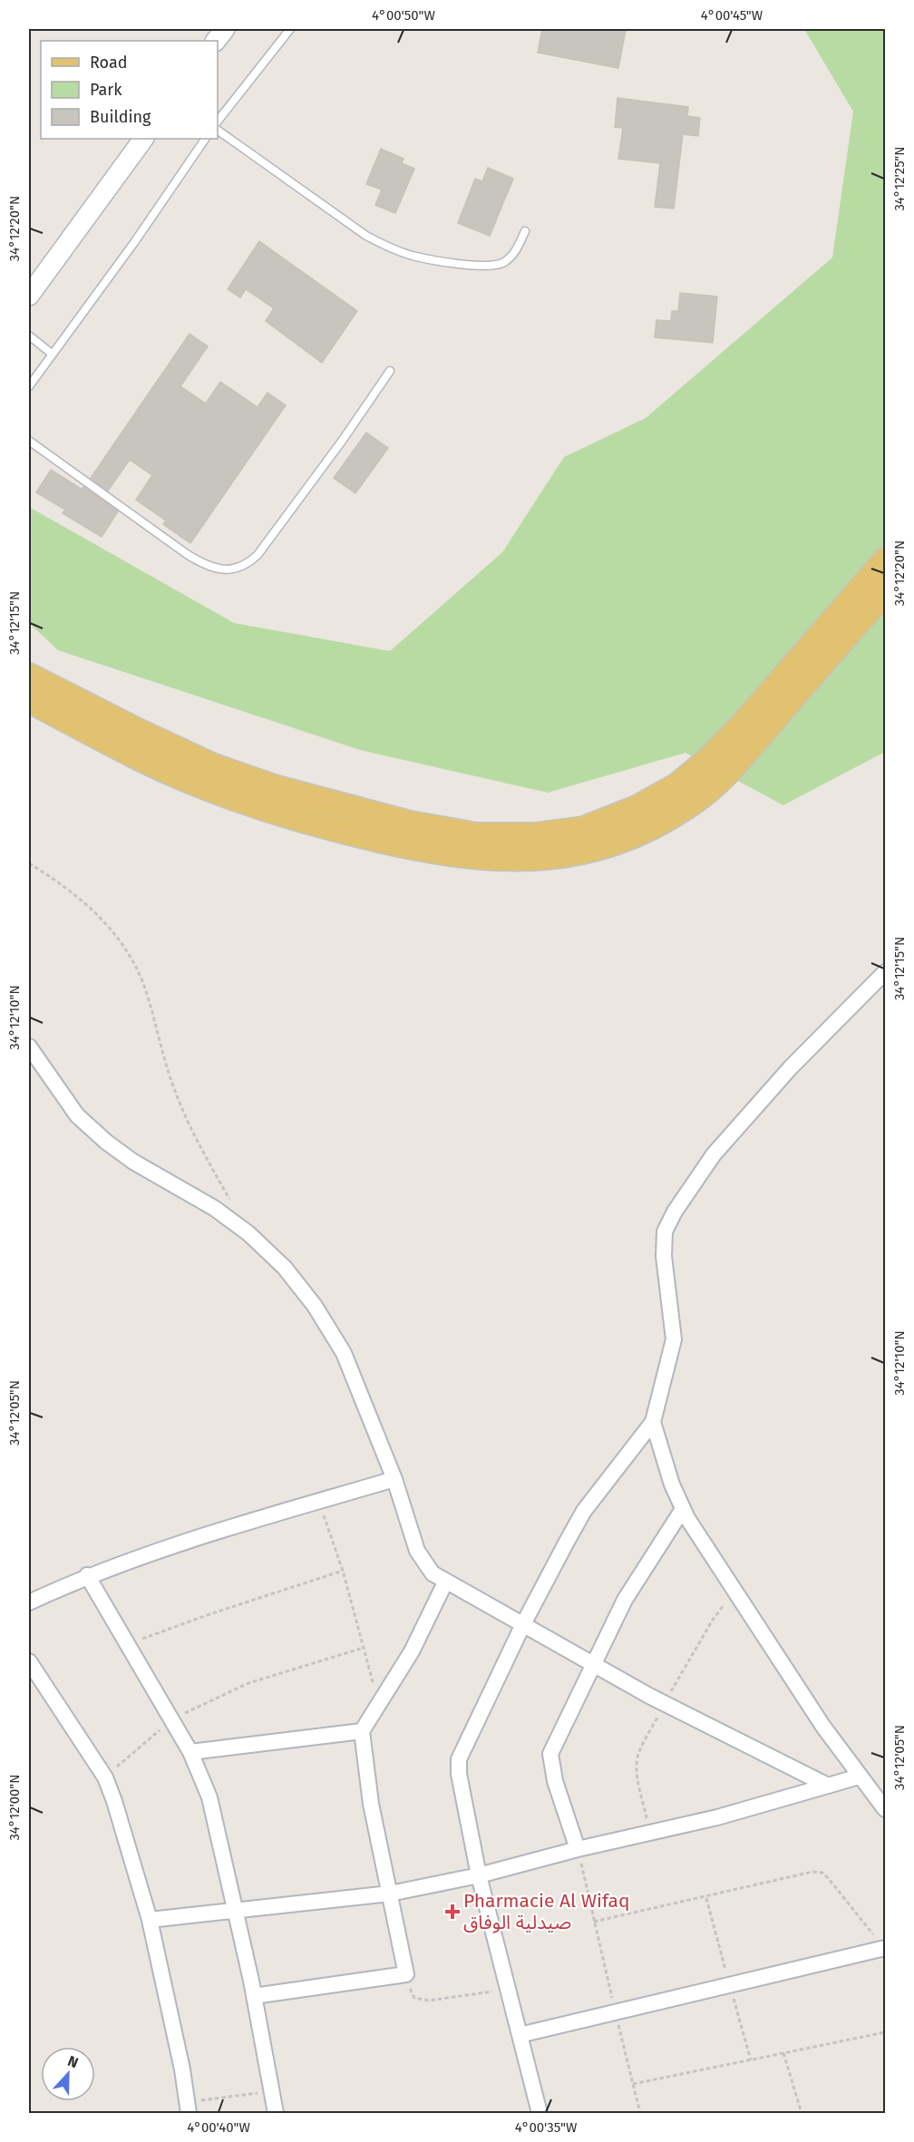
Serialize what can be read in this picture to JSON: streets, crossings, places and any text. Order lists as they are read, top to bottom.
{
  "places": {
    "health": ["Pharmacie Al Wifaq صيدلية الوفاق"]
  },
  "legend": ["Road", "Park", "Building"],
  "north": "top",
  "coordinates": [
    "4°00'50\"W",
    "4°00'45\"W",
    "34°12'25\"N",
    "34°12'20\"N",
    "34°12'15\"N",
    "34°12'10\"N",
    "34°12'05\"N",
    "34°12'00\"N",
    "4°00'40\"W",
    "4°00'35\"W"
  ]
}
